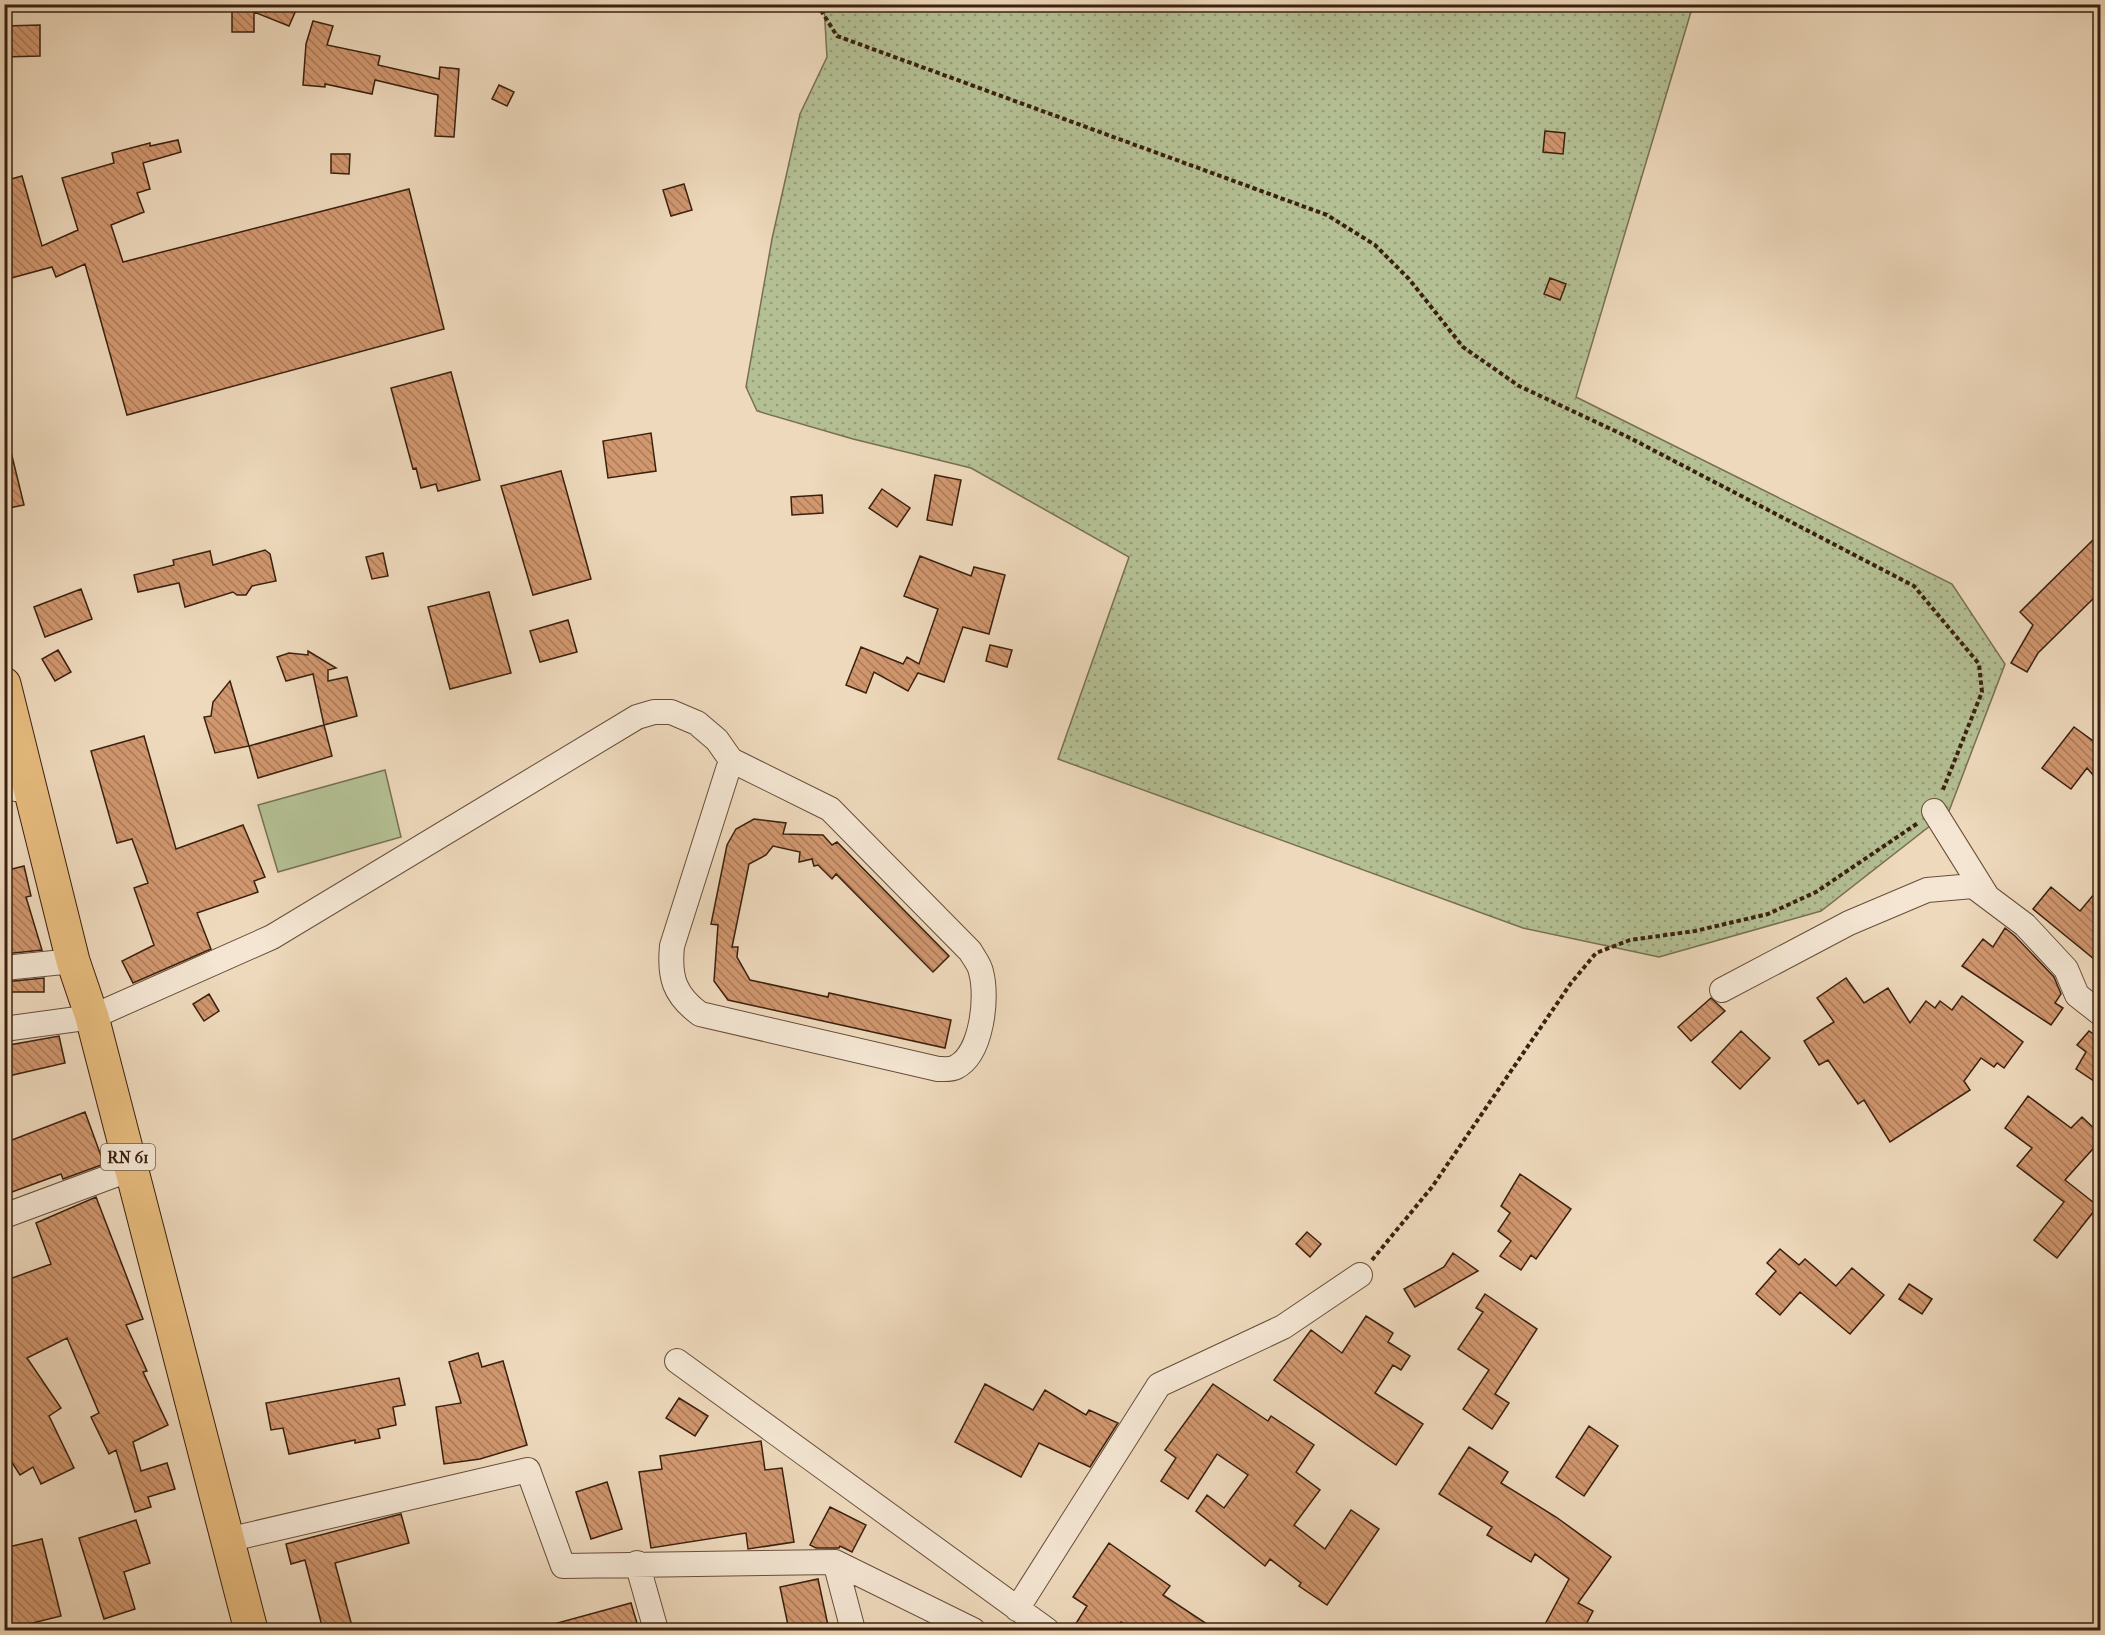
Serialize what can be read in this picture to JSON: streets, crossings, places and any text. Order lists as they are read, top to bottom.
{
  "streets": {
    "main road": ["RN 61"]
  }
}
